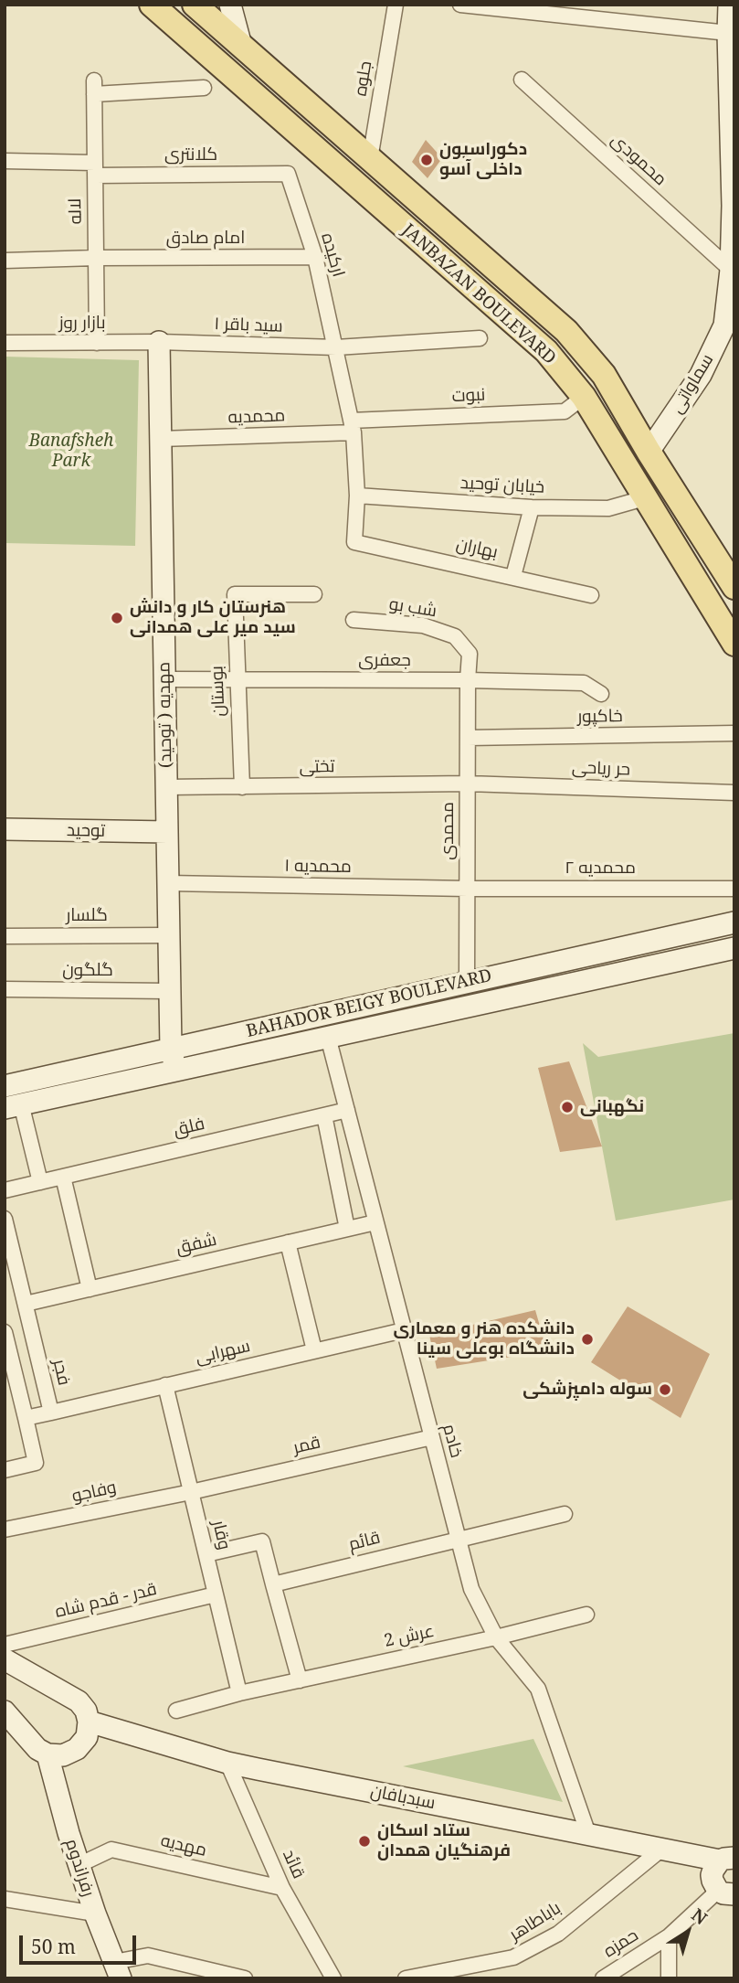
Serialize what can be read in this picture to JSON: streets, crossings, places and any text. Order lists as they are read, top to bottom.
{
  "streets": {
    "main road": ["JANBAZAN BOULEVARD"],
    "street": [
      "جلوه",
      "کلانتری",
      "محمودی",
      "لاله",
      "امام صادق",
      "ارکیده",
      "بازار روز",
      "سید باقر ۱",
      "سماواتی",
      "نبوت",
      "محمدیه",
      "خیابان توحید",
      "بهاران",
      "شب بو",
      "جعفری",
      "بوستان",
      "مهدیه ( توحید)",
      "خاکپور",
      "تختی",
      "حر ریاحی",
      "توحید",
      "محمدی",
      "محمدیه ۱",
      "محمدیه ۲",
      "گلسار",
      "گلگون",
      "BAHADOR BEIGY BOULEVARD",
      "فلق",
      "شفق",
      "سهرابی",
      "فجر",
      "خادم",
      "قمر",
      "وفاجو",
      "وقار",
      "قائم",
      "قدر - قدم شاه",
      "عرش 2",
      "سبدبافان",
      "مهدیه",
      "قائد",
      "رفراندوم",
      "باباطاهر",
      "حمزه"
    ]
  },
  "crossings": [
    ["جلوه", "JANBAZAN BOULEVARD"],
    ["کلانتری", "لاله"],
    ["کلانتری", "ارکیده"],
    ["محمودی", "سماواتی"],
    ["لاله", "امام صادق"],
    ["لاله", "بازار روز"],
    ["امام صادق", "ارکیده"],
    ["ارکیده", "سید باقر ۱"],
    ["ارکیده", "نبوت"],
    ["ارکیده", "محمدیه"],
    ["ارکیده", "خیابان توحید"],
    ["ارکیده", "بهاران"],
    ["JANBAZAN BOULEVARD", "سماواتی"],
    ["JANBAZAN BOULEVARD", "نبوت"],
    ["JANBAZAN BOULEVARD", "خیابان توحید"],
    ["بازار روز", "سید باقر ۱"],
    ["بازار روز", "مهدیه ( توحید)"],
    ["سید باقر ۱", "مهدیه ( توحید)"],
    ["نبوت", "محمدیه"],
    ["محمدیه", "مهدیه ( توحید)"],
    ["شب بو", "جعفری"],
    ["شب بو", "محمدی"],
    ["جعفری", "بوستان"],
    ["جعفری", "مهدیه ( توحید)"],
    ["جعفری", "محمدی"],
    ["بوستان", "تختی"],
    ["مهدیه ( توحید)", "تختی"],
    ["مهدیه ( توحید)", "توحید"],
    ["مهدیه ( توحید)", "محمدیه ۱"],
    ["مهدیه ( توحید)", "گلسار"],
    ["مهدیه ( توحید)", "گلگون"],
    ["مهدیه ( توحید)", "BAHADOR BEIGY BOULEVARD"],
    ["خاکپور", "محمدی"],
    ["تختی", "حر ریاحی"],
    ["تختی", "محمدی"],
    ["حر ریاحی", "محمدی"],
    ["محمدی", "محمدیه ۱"],
    ["محمدی", "محمدیه ۲"],
    ["محمدی", "BAHADOR BEIGY BOULEVARD"],
    ["محمدیه ۱", "محمدیه ۲"],
    ["BAHADOR BEIGY BOULEVARD", "خادم"],
    ["فلق", "خادم"],
    ["شفق", "فجر"],
    ["شفق", "خادم"],
    ["سهرابی", "فجر"],
    ["سهرابی", "خادم"],
    ["سهرابی", "وقار"],
    ["خادم", "قمر"],
    ["خادم", "قائم"],
    ["خادم", "عرش 2"],
    ["خادم", "سبدبافان"],
    ["قمر", "وفاجو"],
    ["قمر", "وقار"],
    ["وفاجو", "وقار"],
    ["وقار", "قدر - قدم شاه"],
    ["وقار", "عرش 2"],
    ["سبدبافان", "قائد"],
    ["سبدبافان", "باباطاهر"],
    ["مهدیه", "قائد"],
    ["مهدیه", "رفراندوم"]
  ],
  "parks": ["Banafsheh Park"],
  "places": [
    "دکوراسیون داخلی آسو",
    "هنرستان کار و دانش سید میر علی همدانی",
    "نگهبانی",
    "دانشکده هنر و معماری دانشگاه بوعلی سینا",
    "سوله دامپزشکی",
    "ستاد اسکان فرهنگیان همدان"
  ],
  "scale_bar": "50 m",
  "north": "top right"
}
